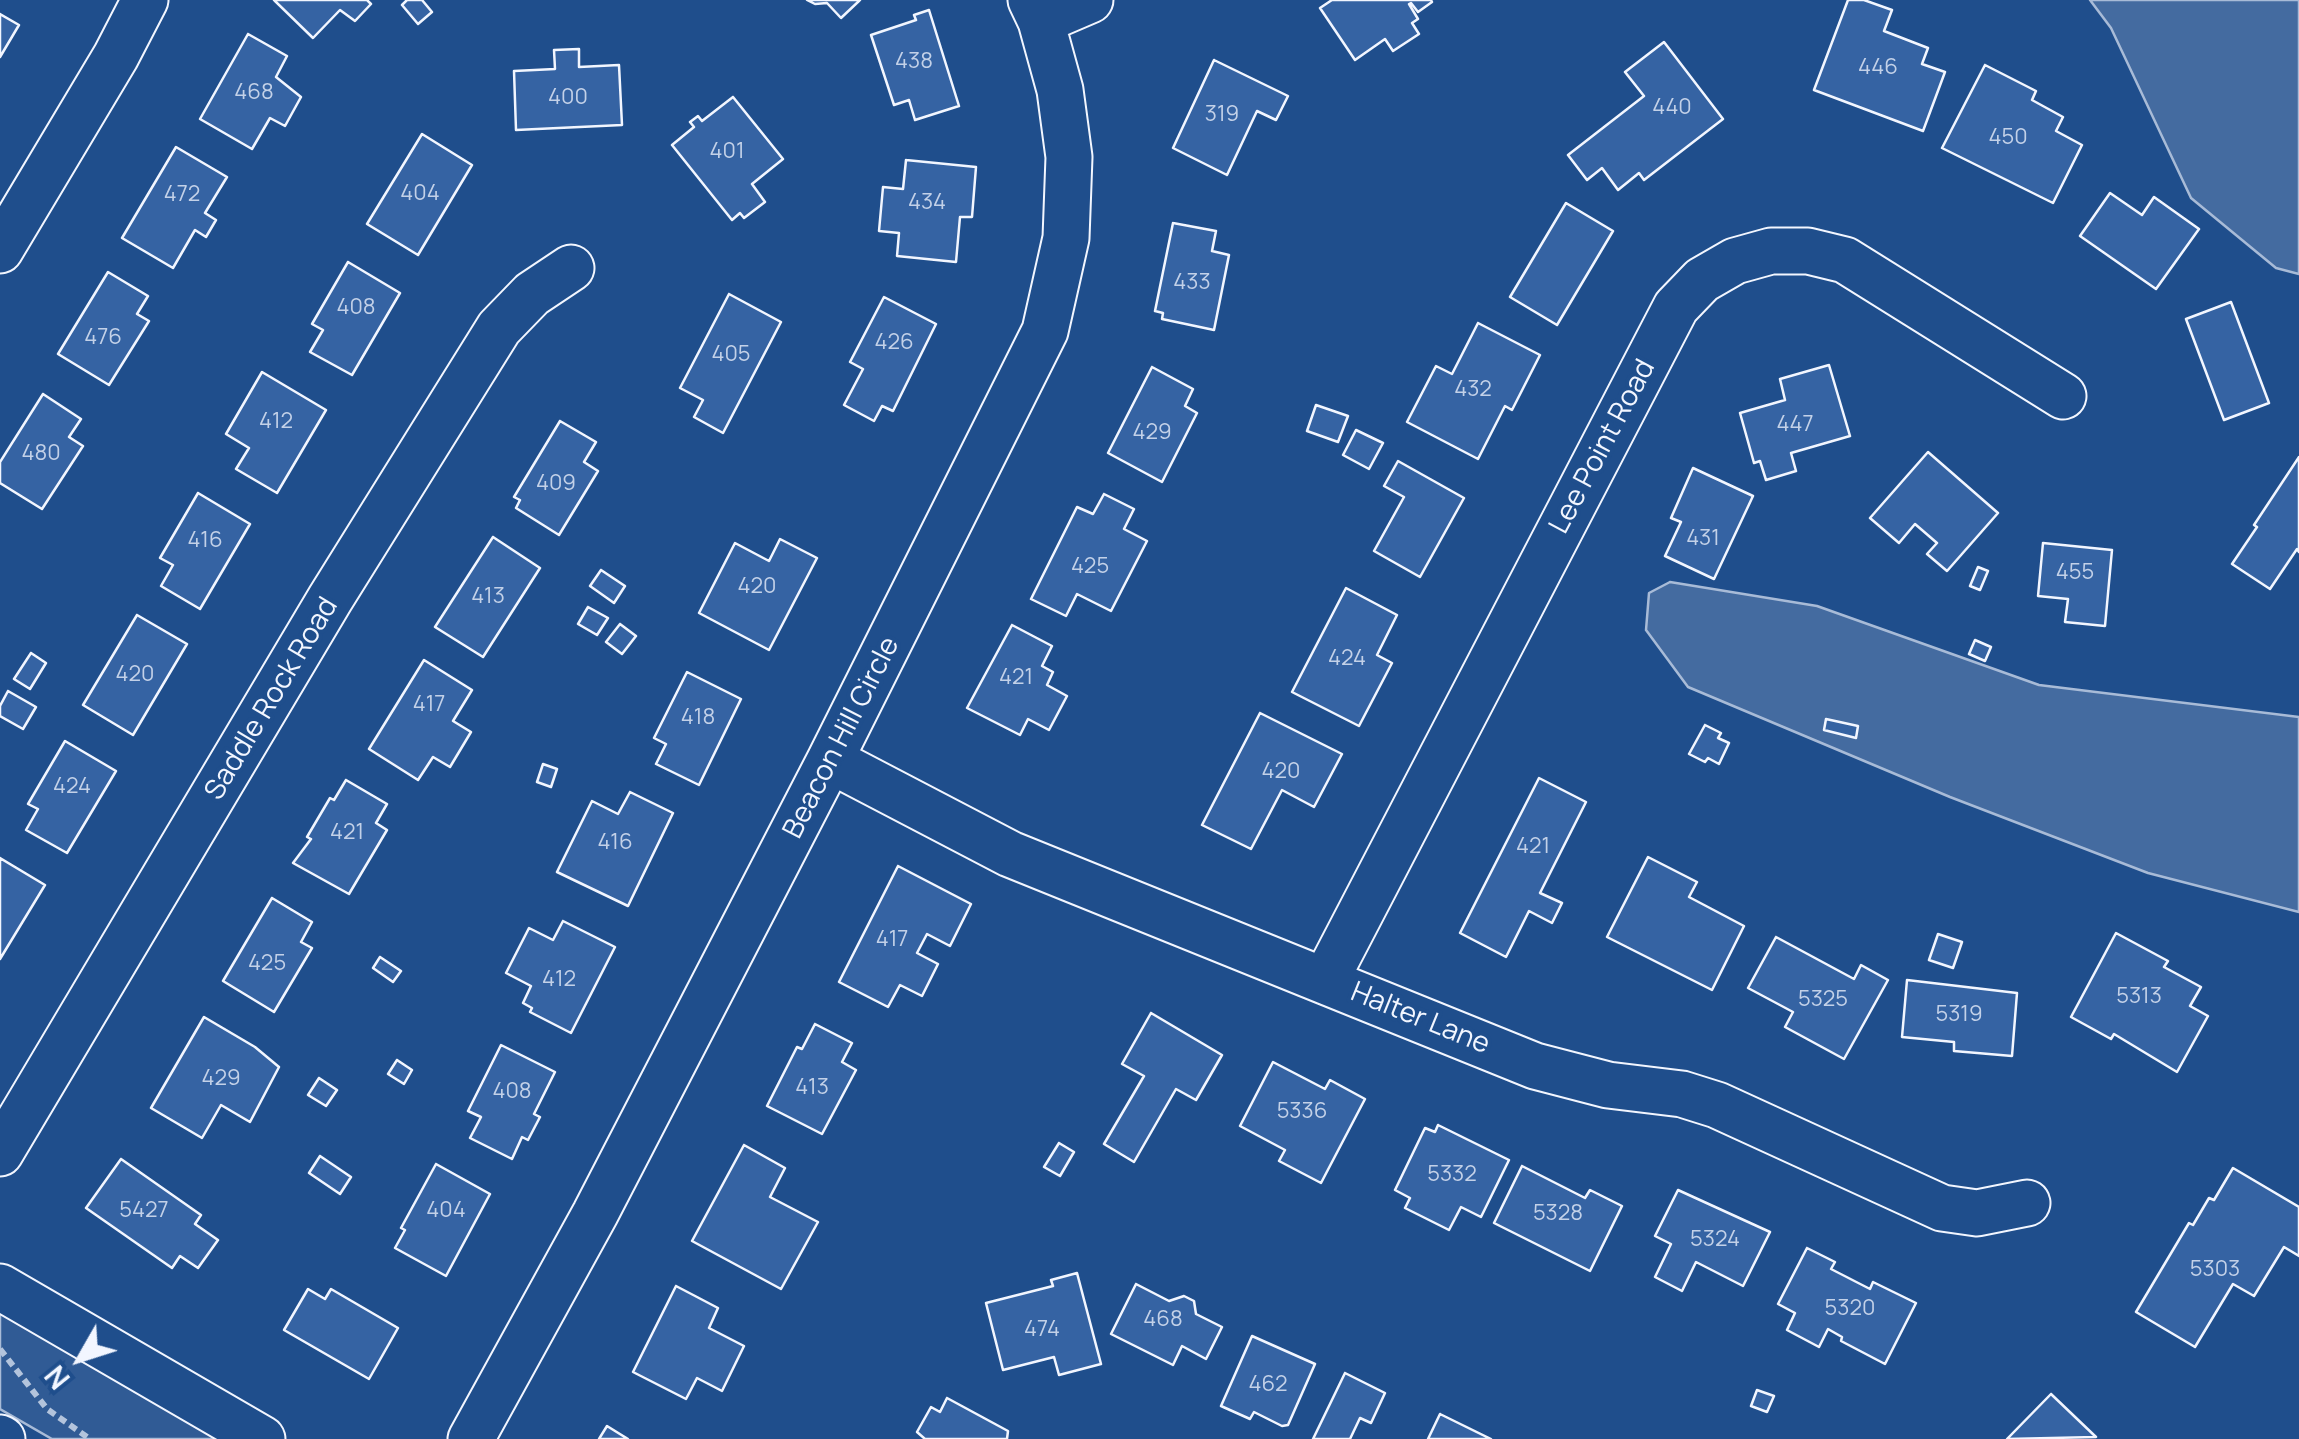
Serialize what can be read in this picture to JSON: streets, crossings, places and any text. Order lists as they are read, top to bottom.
{
  "streets": {
    "street": [
      "Lee Point Road",
      "Saddle Rock Road",
      "Beacon Hill Circle",
      "Halter Lane"
    ]
  },
  "crossings": [
    ["Lee Point Road", "Halter Lane"],
    ["Beacon Hill Circle", "Halter Lane"]
  ],
  "house_numbers": [
    "438",
    "446",
    "468",
    "400",
    "440",
    "319",
    "450",
    "401",
    "404",
    "472",
    "434",
    "433",
    "408",
    "476",
    "426",
    "405",
    "432",
    "412",
    "447",
    "429",
    "480",
    "409",
    "431",
    "416",
    "425",
    "455",
    "420",
    "413",
    "424",
    "420",
    "421",
    "417",
    "418",
    "420",
    "424",
    "421",
    "416",
    "421",
    "417",
    "425",
    "412",
    "5313",
    "5325",
    "5319",
    "429",
    "413",
    "408",
    "5336",
    "5332",
    "5427",
    "404",
    "5328",
    "5324",
    "5303",
    "5320",
    "468",
    "474",
    "462"
  ],
  "north": "bottom left"
}
